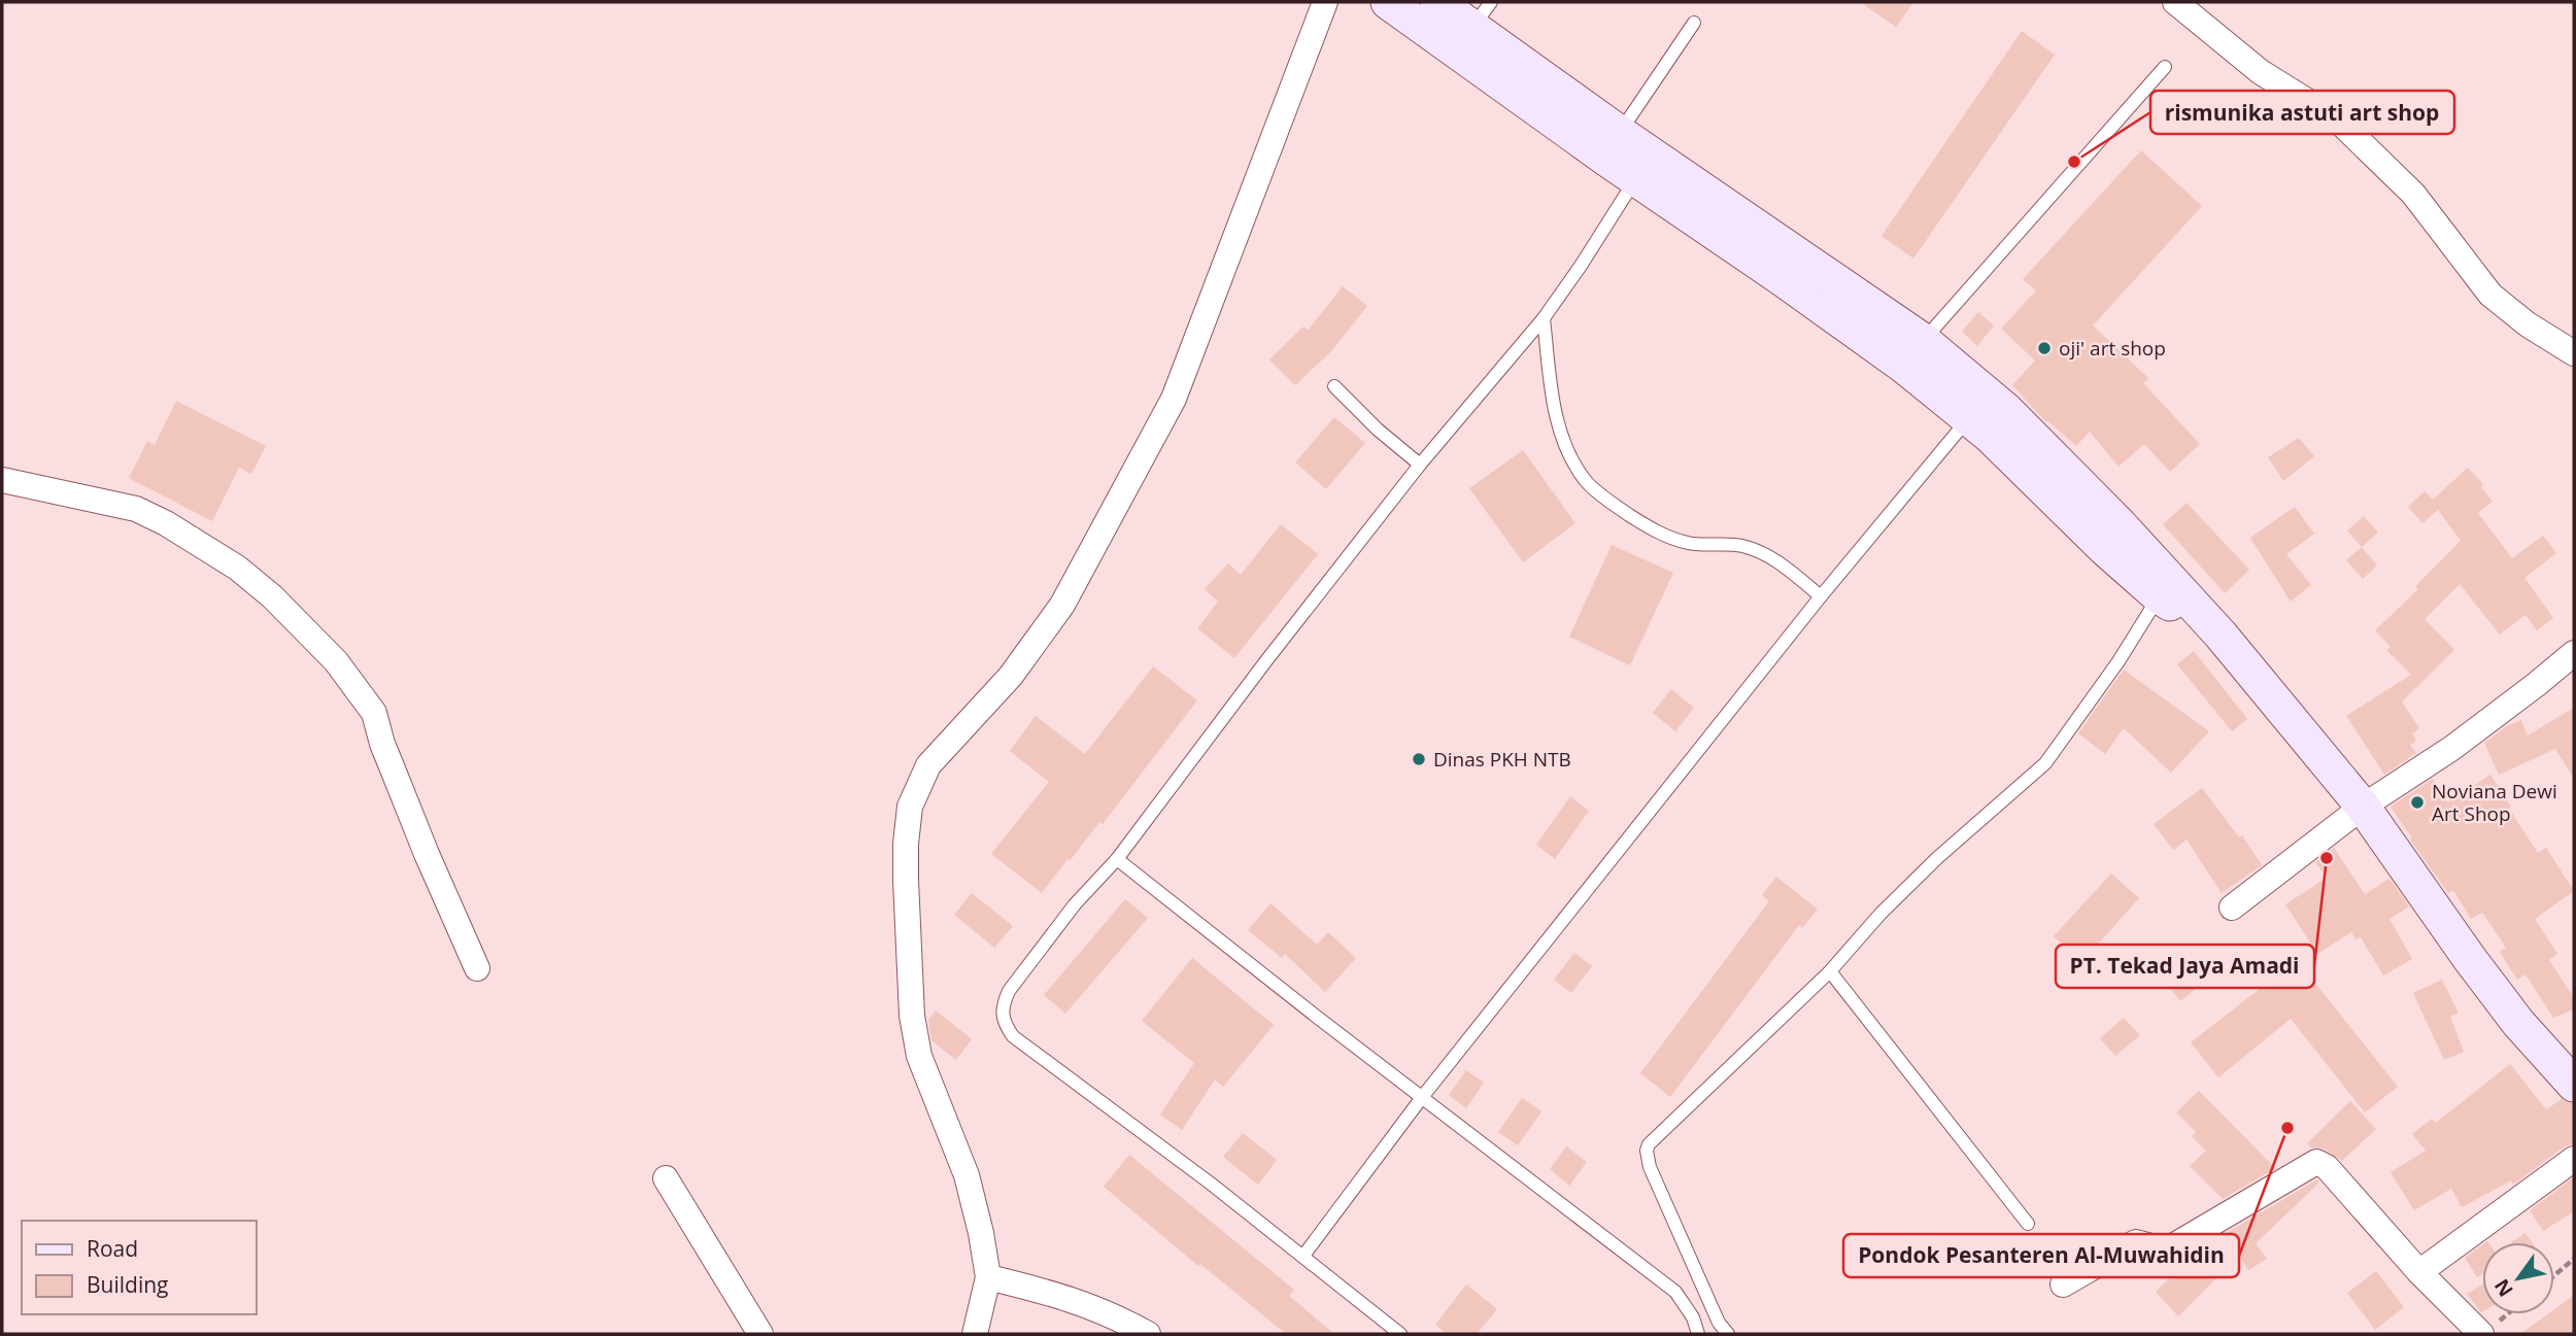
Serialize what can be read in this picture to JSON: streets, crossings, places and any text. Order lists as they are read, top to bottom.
{
  "places": [
    "rismunika astuti art shop",
    "oji' art shop",
    "Dinas PKH NTB",
    "Noviana Dewi Art Shop",
    "PT. Tekad Jaya Amadi",
    "Pondok Pesanteren Al-Muwahidin"
  ],
  "legend": ["Road", "Building"],
  "north": "bottom left"
}
